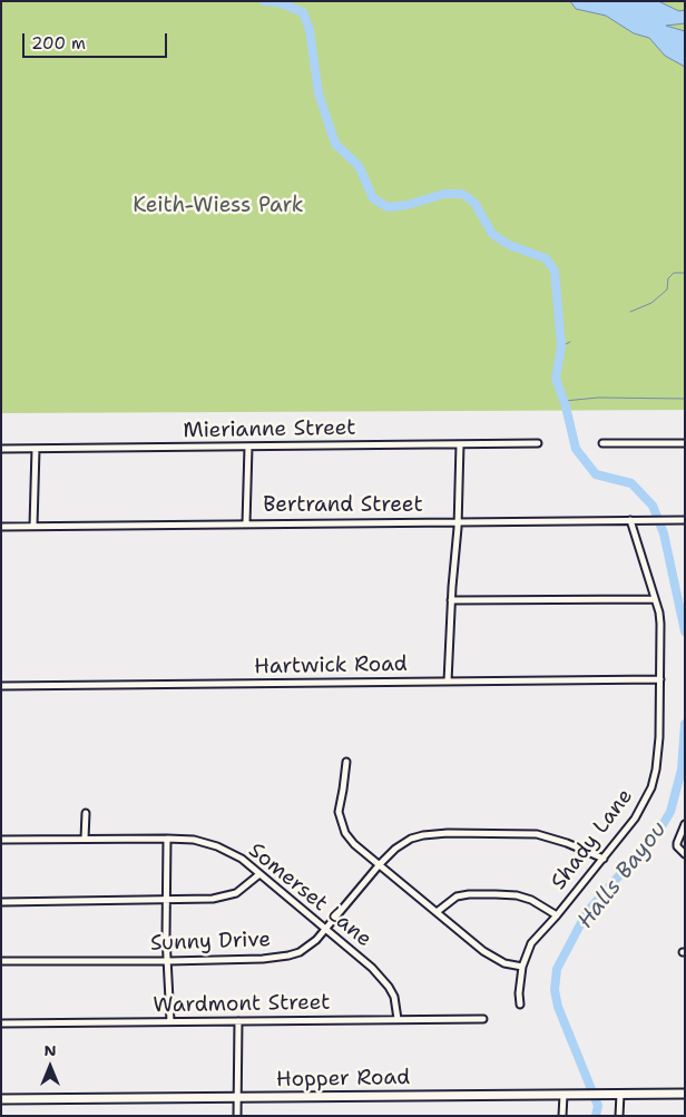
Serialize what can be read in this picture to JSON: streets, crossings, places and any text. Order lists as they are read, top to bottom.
{
  "streets": {
    "main road": ["Hopper Road"],
    "street": [
      "Mierianne Street",
      "Bertrand Street",
      "Hartwick Road",
      "Shady Lane",
      "Somerset Lane",
      "Sunny Drive",
      "Wardmont Street"
    ]
  },
  "crossings": [
    ["Bertrand Street", "Shady Lane"],
    ["Hartwick Road", "Shady Lane"],
    ["Shady Lane", "Sunny Drive"],
    ["Somerset Lane", "Sunny Drive"],
    ["Somerset Lane", "Wardmont Street"]
  ],
  "water": ["Halls Bayou"],
  "parks": ["Keith-Wiess Park"],
  "scale_bar": "200 m",
  "north": "top"
}
